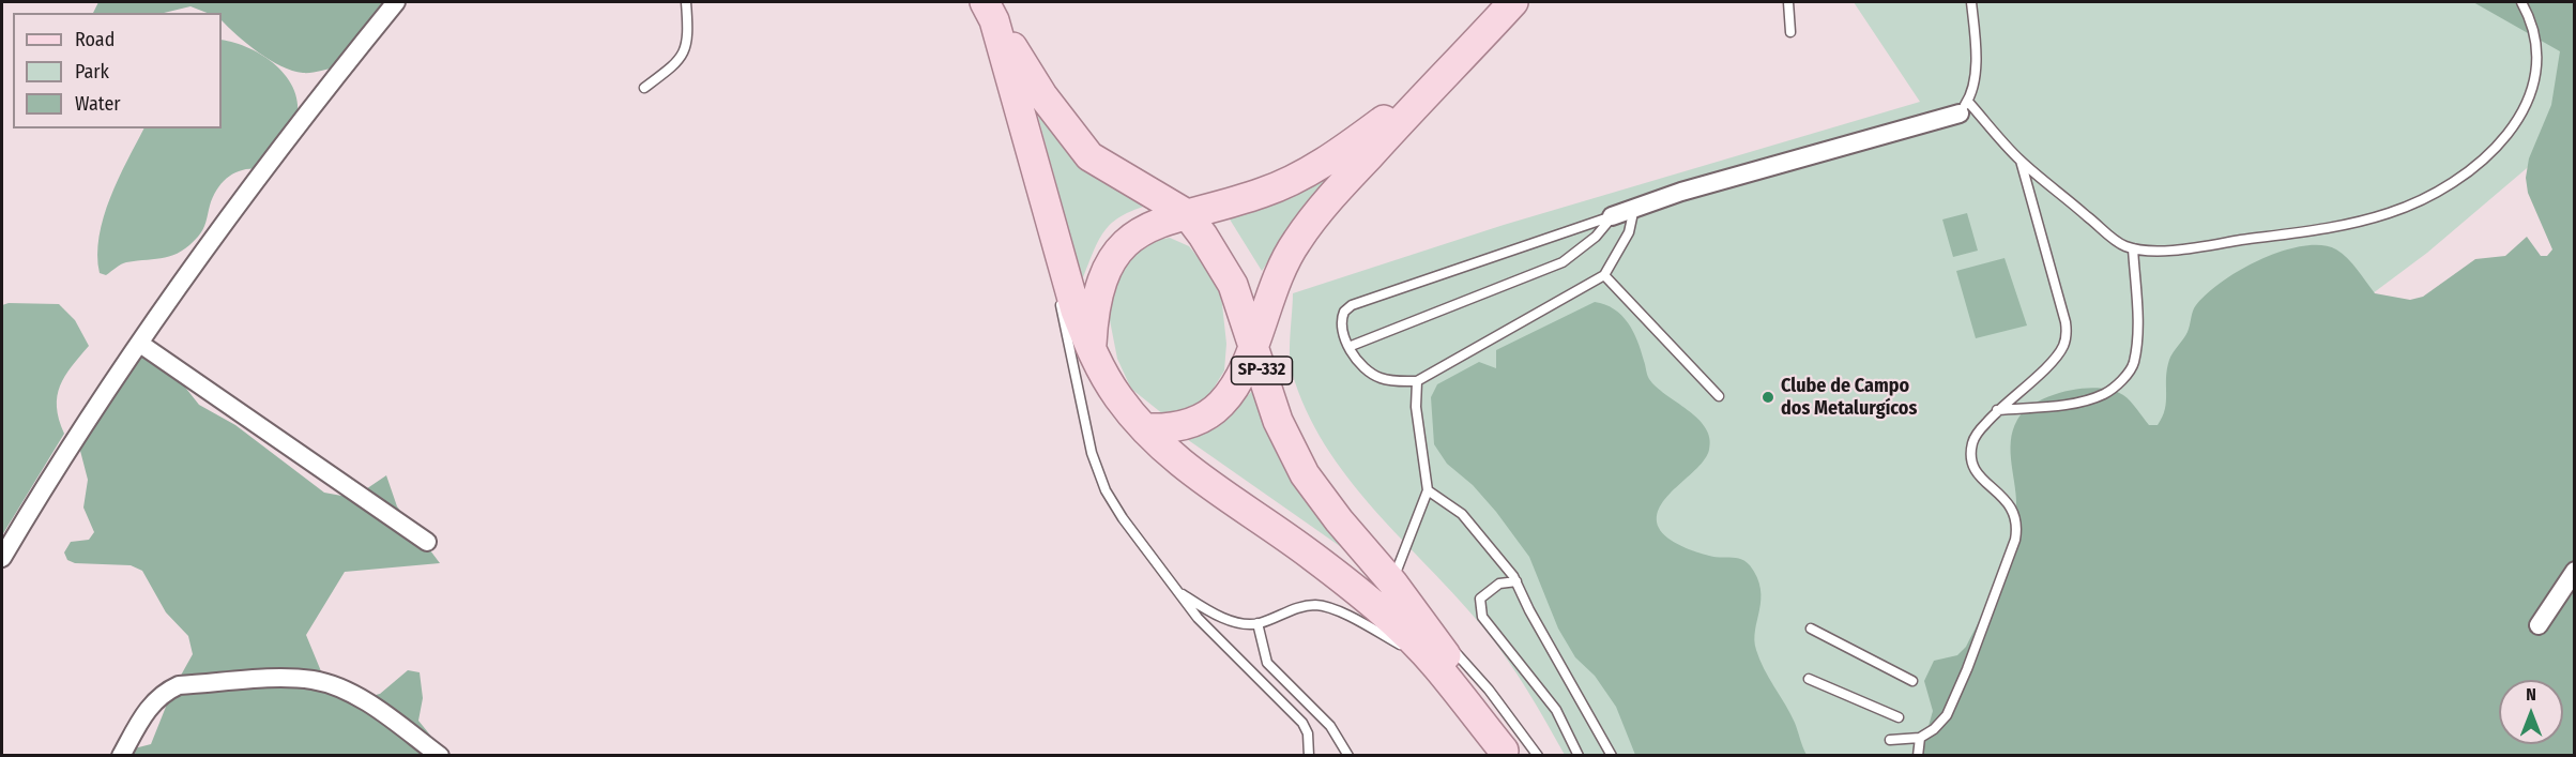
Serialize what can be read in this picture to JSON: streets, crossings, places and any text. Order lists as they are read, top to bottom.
{
  "streets": {
    "main road": ["SP-332"]
  },
  "places": ["Clube de Campo dos Metalurgícos"],
  "legend": ["Road", "Park", "Water"],
  "north": "top"
}
